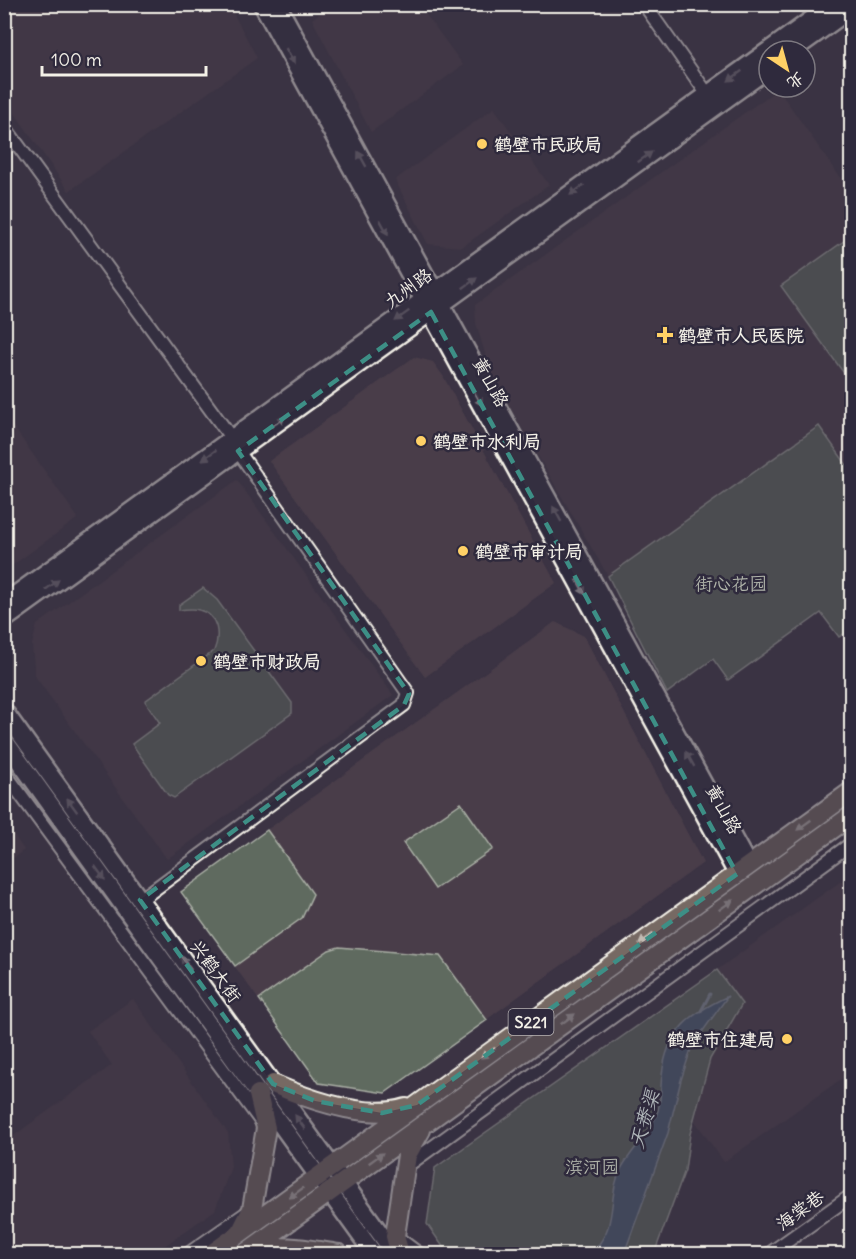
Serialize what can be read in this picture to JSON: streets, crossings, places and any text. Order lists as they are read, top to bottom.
{
  "streets": {
    "main road": ["S221"],
    "street": [
      "九州路",
      "黄山路",
      "兴鹤大街",
      "海棠巷"
    ]
  },
  "crossings": [
    ["九州路", "黄山路"],
    ["黄山路", "S221"],
    ["兴鹤大街", "S221"]
  ],
  "water": ["天赉渠"],
  "parks": ["街心花园", "滨河园"],
  "places": {
    "other": [
      "鹤壁市民政局",
      "鹤壁市水利局",
      "鹤壁市审计局",
      "鹤壁市财政局",
      "鹤壁市住建局"
    ],
    "health": ["鹤壁市人民医院"]
  },
  "scale_bar": "100 m",
  "north": "bottom right"
}
